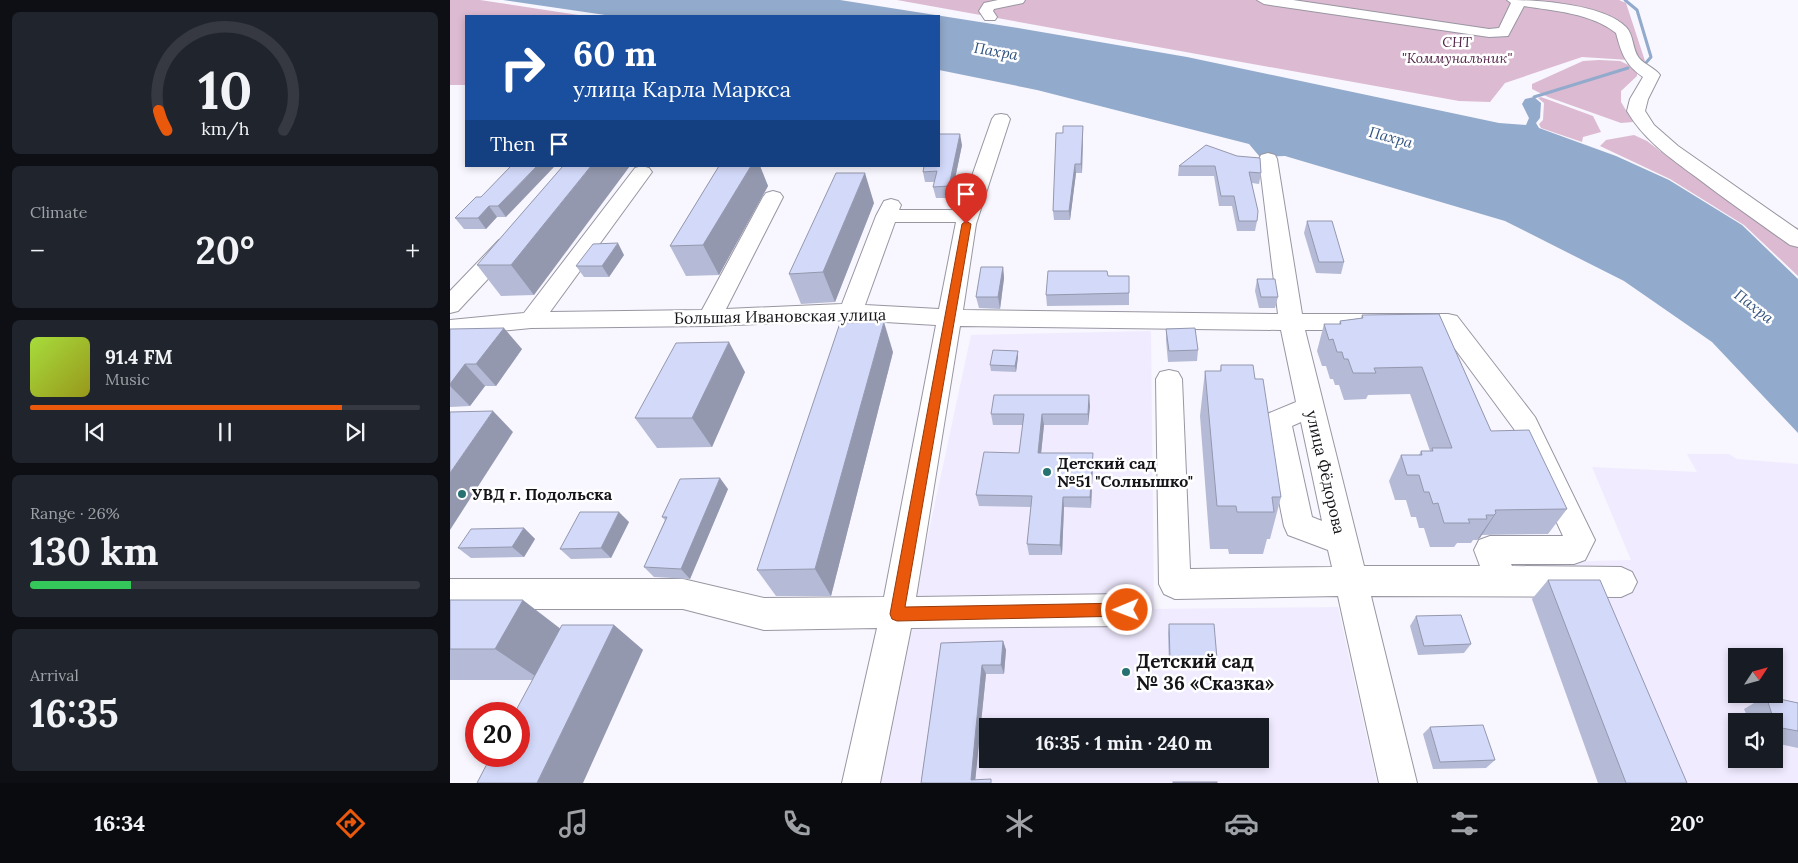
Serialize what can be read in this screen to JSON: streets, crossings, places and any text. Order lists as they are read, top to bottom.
{
  "streets": {
    "street": ["Большая Ивановская улица", "улица Фёдорова"]
  },
  "crossings": [
    ["Большая Ивановская улица", "улица Фёдорова"]
  ],
  "water": ["Пахра"],
  "parks": ["СНТ \"Коммунальник\""],
  "places": ["Детский сад №51 \"Солнышко\"", "УВД г. Подольска", "Детский сад № 36 «Сказка»"],
  "north": "top right",
  "page": {
    "turn": ["60 m", "улица Карла Маркса"],
    "then": "Then",
    "tile": [
      "Climate",
      ["Range · 26%", "130 km"],
      ["Arrival", "16:35"]
    ],
    "heat": ["−", "20°", "+"],
    "song": ["91.4 FM", "Music"],
    "limit": "20",
    "trip": "16:35 · 1 min · 240 m",
    "tabs": ["16:34", "20°"],
    "gauge": ["10", "km/h"]
  }
}
